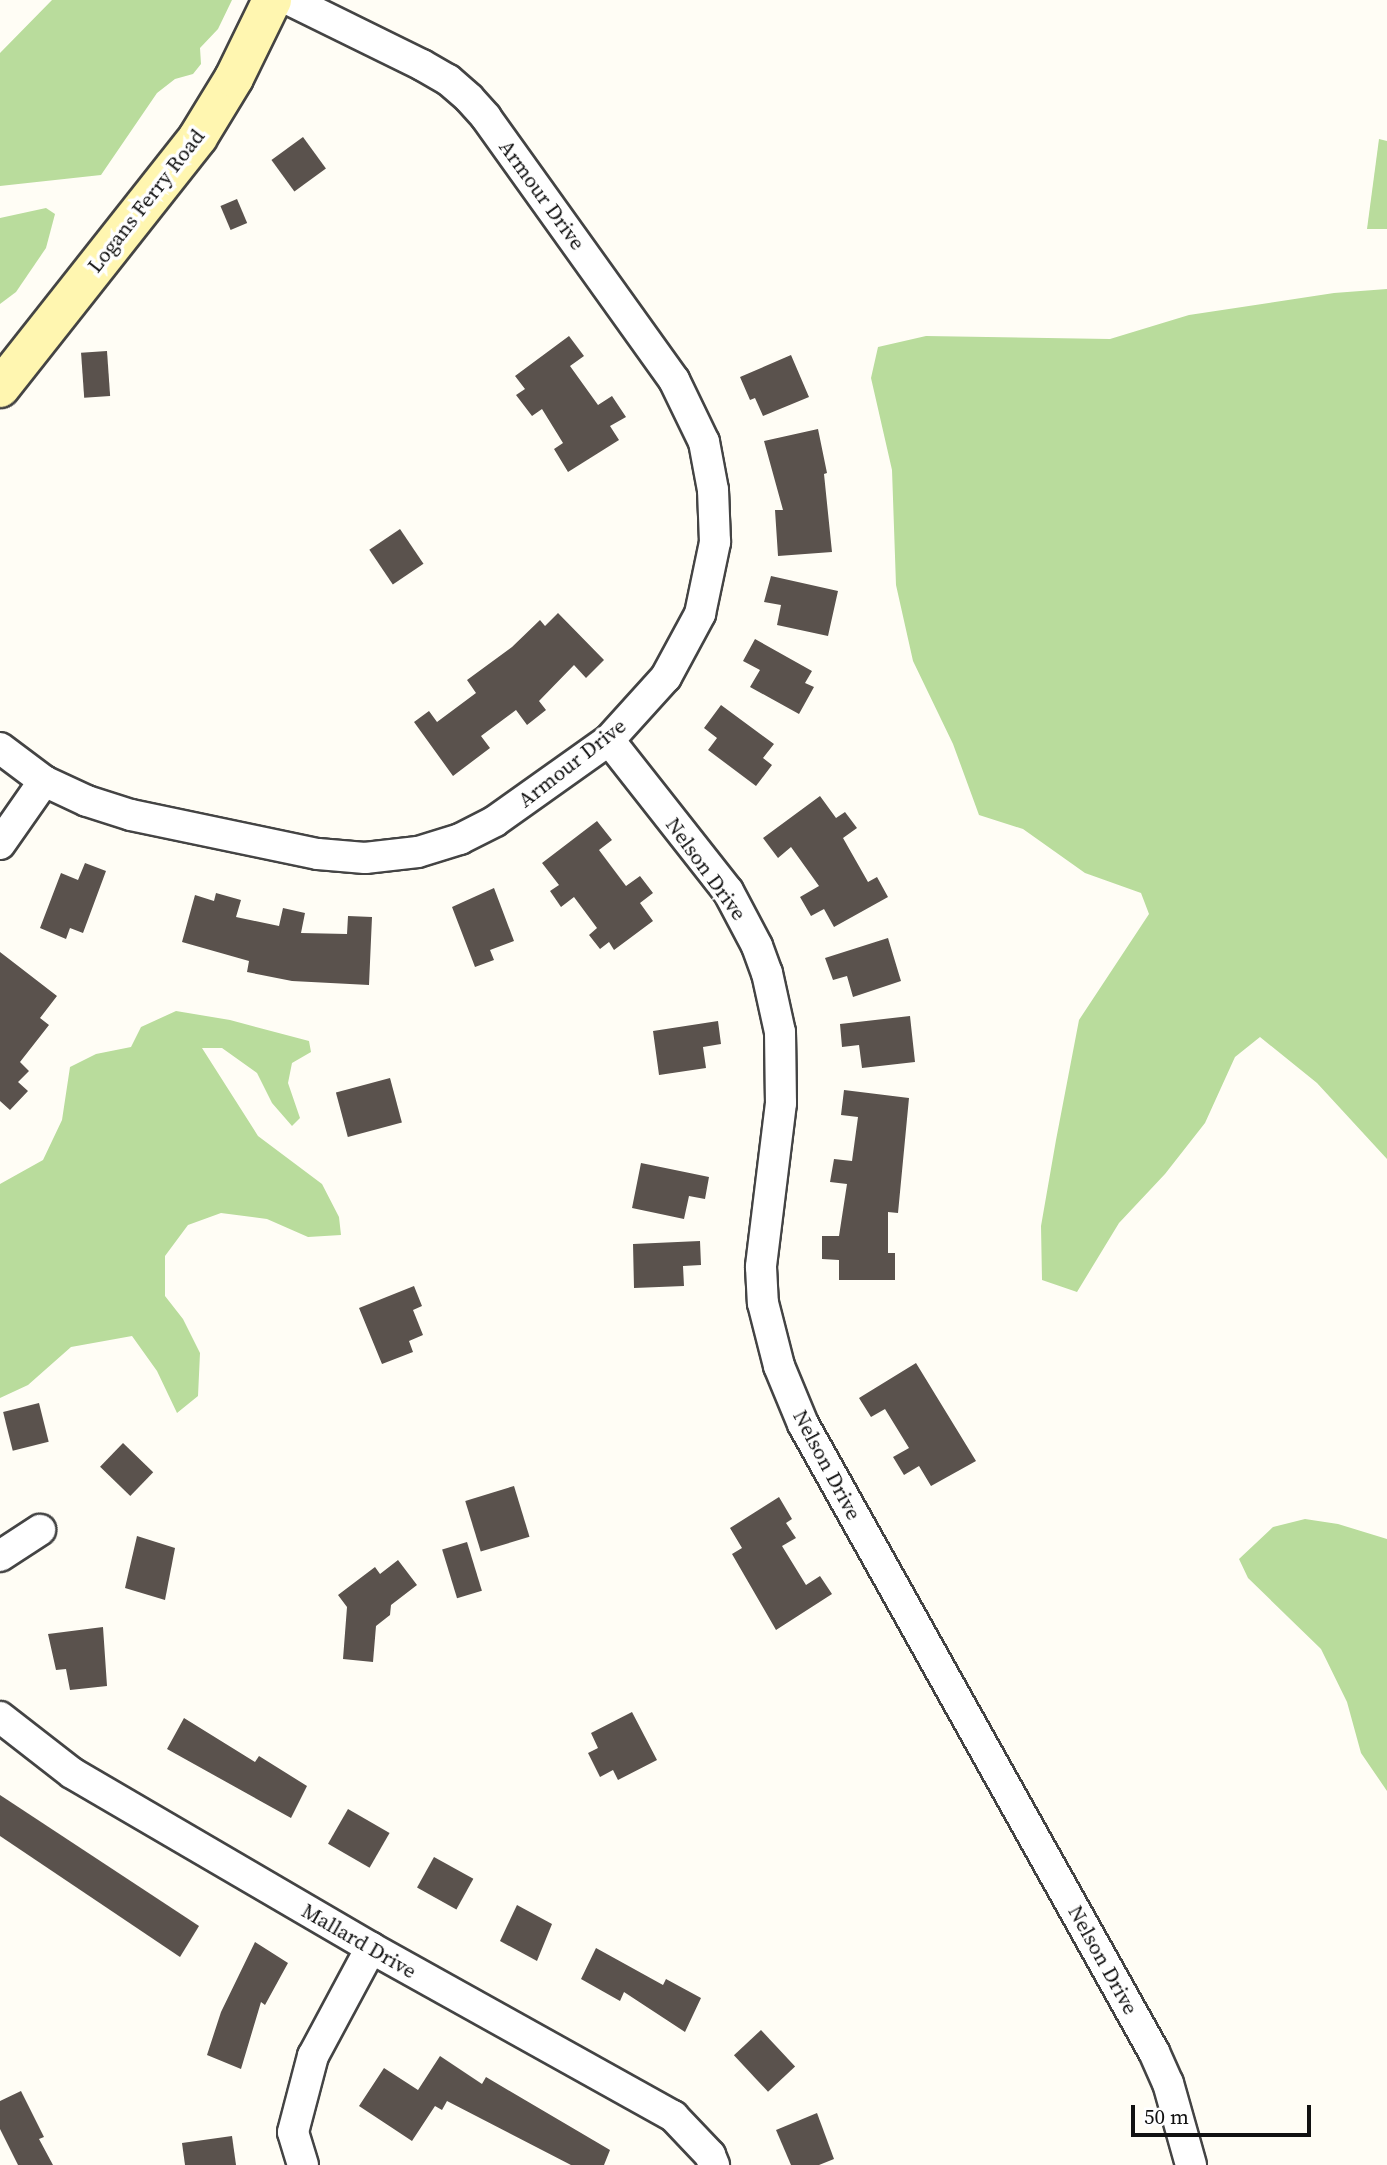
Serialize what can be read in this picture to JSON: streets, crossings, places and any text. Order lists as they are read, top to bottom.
{
  "streets": {
    "street": [
      "Armour Drive",
      "Logans Ferry Road",
      "Nelson Drive",
      "Mallard Drive"
    ]
  },
  "crossings": [
    ["Armour Drive", "Nelson Drive"]
  ],
  "scale_bar": "50 m"
}
